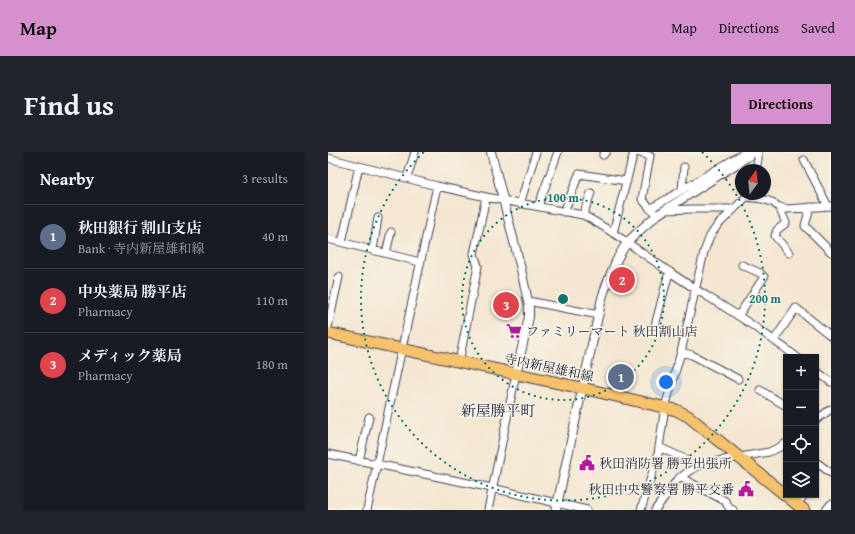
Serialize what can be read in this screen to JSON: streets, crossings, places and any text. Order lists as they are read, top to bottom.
{
  "streets": {
    "main road": ["寺内新屋雄和線"]
  },
  "districts": ["新屋勝平町"],
  "places": {
    "supermarket": ["ファミリーマート 秋田割山店"],
    "public building": ["秋田消防署 勝平出張所", "秋田中央警察署 勝平交番"]
  },
  "north": "top",
  "page": {
    "header": "Map",
    "nav": ["Map", "Directions", "Saved"],
    "title": "Find us",
    "buttons": "Directions",
    "heading": ["Nearby", "3 results"],
    "list": [
      {
        "mark": "1",
        "name": "秋田銀行 割山支店",
        "note": "Bank · 寺内新屋雄和線",
        "value": "40 m"
      },
      {
        "mark": "2",
        "name": "中央薬局 勝平店",
        "note": "Pharmacy",
        "value": "110 m"
      },
      {
        "mark": "3",
        "name": "メディック薬局",
        "note": "Pharmacy",
        "value": "180 m"
      }
    ],
    "pins": ["2", "3", "1"],
    "map_buttons": ["+", "−"]
  },
  "rings": ["100 m", "200 m"]
}
